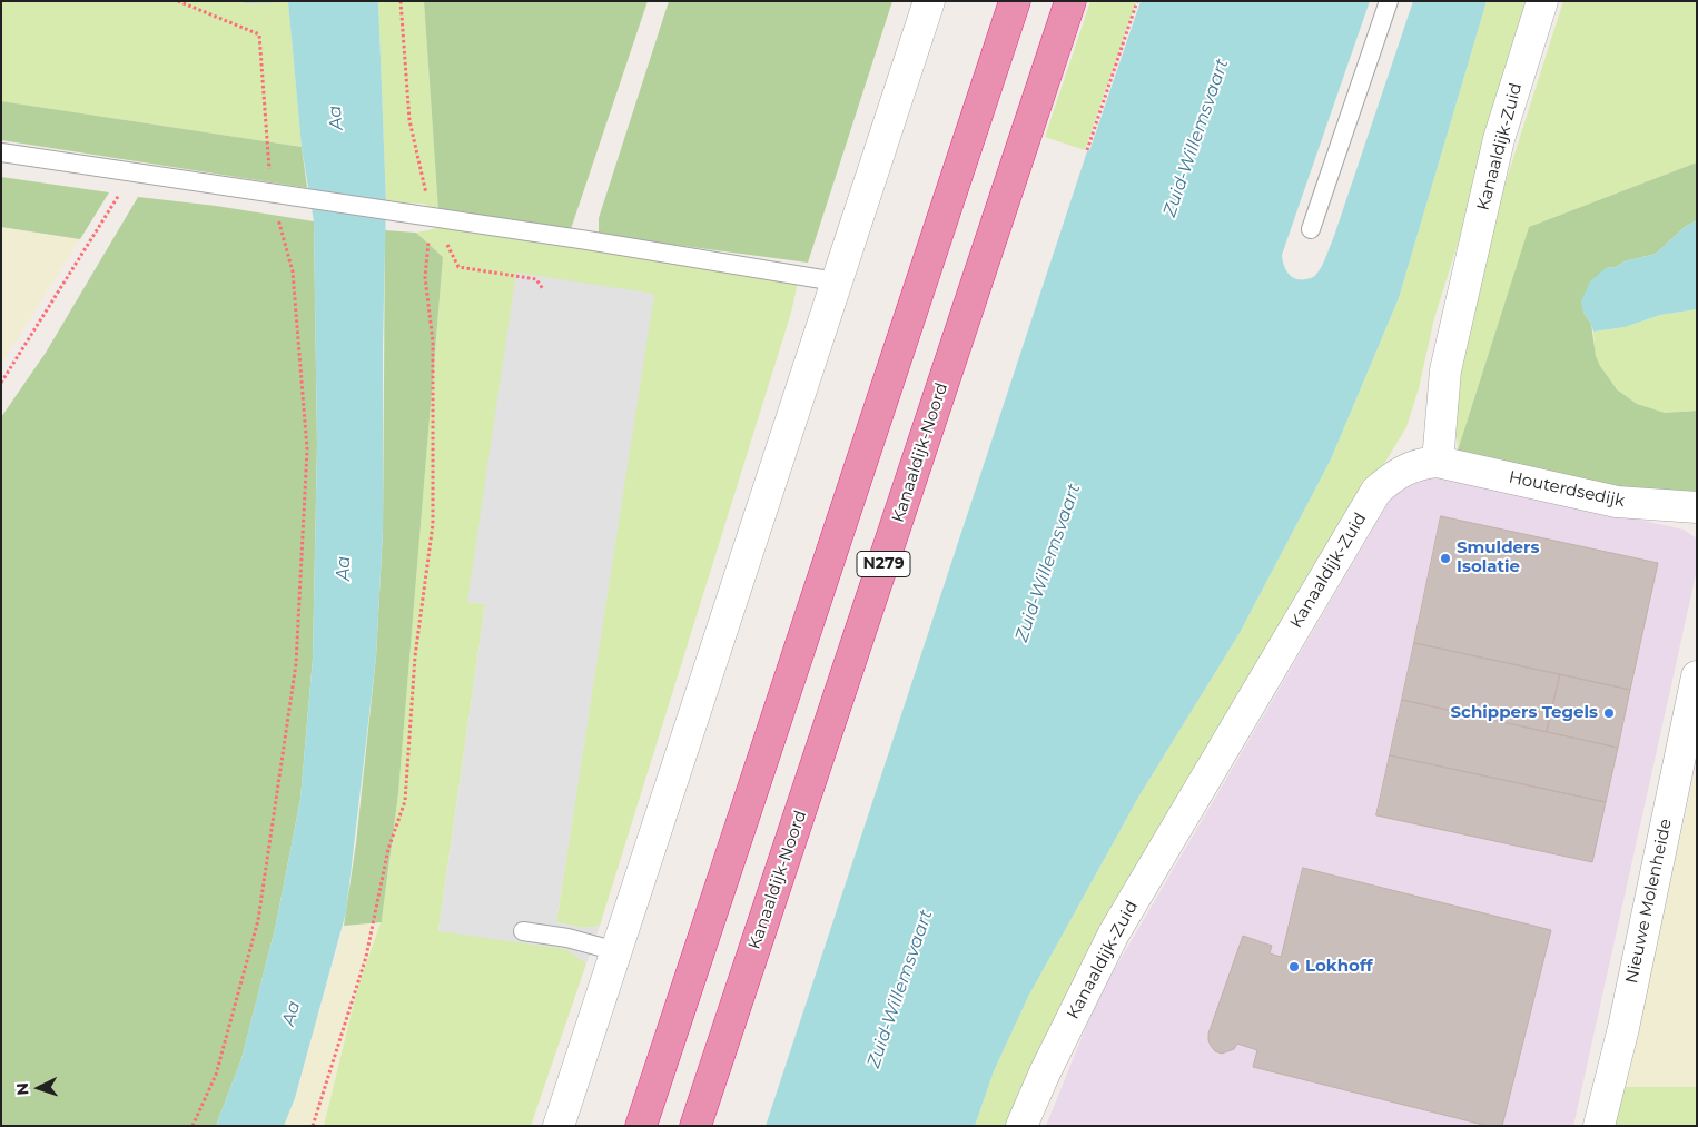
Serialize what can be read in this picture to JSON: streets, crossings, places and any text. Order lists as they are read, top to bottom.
{
  "streets": {
    "highway": ["Kanaaldijk-Noord", "N279"],
    "street": ["Kanaaldijk-Zuid", "Houterdsedijk", "Nieuwe Molenheide"]
  },
  "crossings": [
    ["Kanaaldijk-Zuid", "Houterdsedijk"]
  ],
  "water": ["Aa", "Zuid-Willemsvaart"],
  "places": ["Smulders Isolatie", "Schippers Tegels", "Lokhoff"],
  "north": "left"
}
